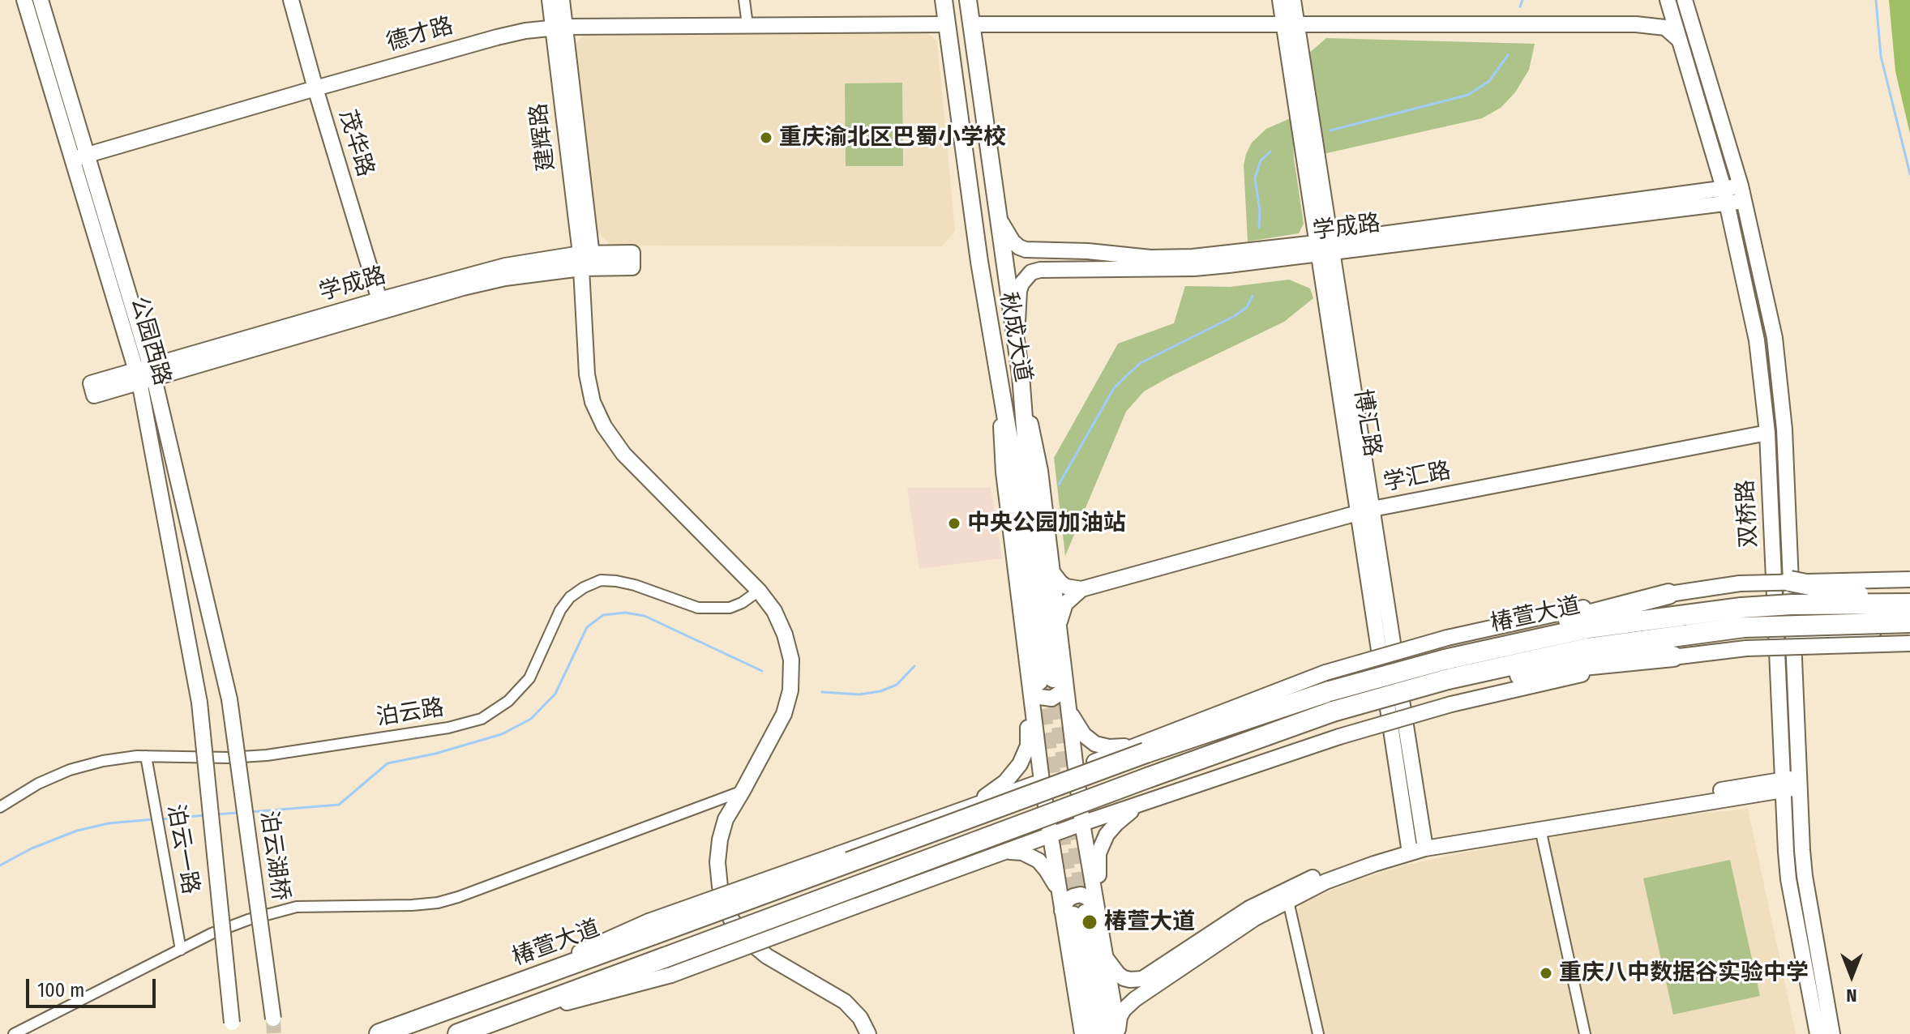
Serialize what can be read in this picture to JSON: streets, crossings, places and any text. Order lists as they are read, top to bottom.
{
  "streets": {
    "highway": ["椿萱大道"],
    "main road": [
      "德才路",
      "建辉路",
      "茂华路",
      "学成路",
      "秋成大道",
      "公园西路",
      "博汇路",
      "学汇路",
      "双桥路",
      "泊云湖桥"
    ],
    "street": ["泊云路", "泊云一路"]
  },
  "crossings": [
    ["德才路", "建辉路"],
    ["德才路", "茂华路"],
    ["德才路", "秋成大道"],
    ["德才路", "公园西路"],
    ["建辉路", "学成路"],
    ["建辉路", "泊云路"],
    ["茂华路", "学成路"],
    ["学成路", "秋成大道"],
    ["学成路", "公园西路"],
    ["学成路", "博汇路"],
    ["学成路", "双桥路"],
    ["公园西路", "泊云湖桥"],
    ["博汇路", "学汇路"],
    ["学汇路", "双桥路"],
    ["泊云路", "泊云一路"]
  ],
  "places": [
    "重庆渝北区巴蜀小学校",
    "中央公园加油站",
    "椿萱大道",
    "重庆八中数据谷实验中学"
  ],
  "scale_bar": "100 m",
  "north": "bottom"
}
